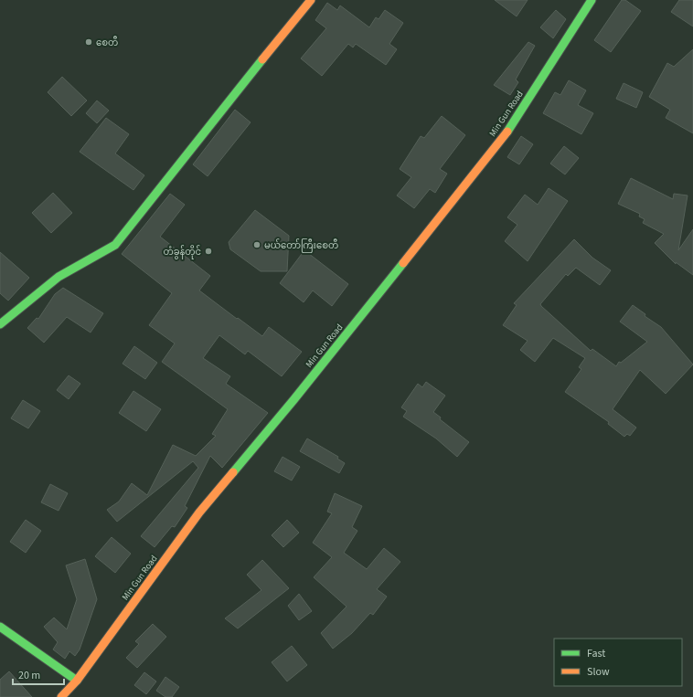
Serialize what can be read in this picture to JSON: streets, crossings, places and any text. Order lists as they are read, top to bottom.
{
  "streets": {
    "street": ["Min Gun Road"]
  },
  "places": ["စေတီ", "မယ်တော်ကြီးစေတီ", "တံခွန်တိုင်"],
  "legend": ["Fast", "Slow"],
  "scale_bar": "20 m"
}
